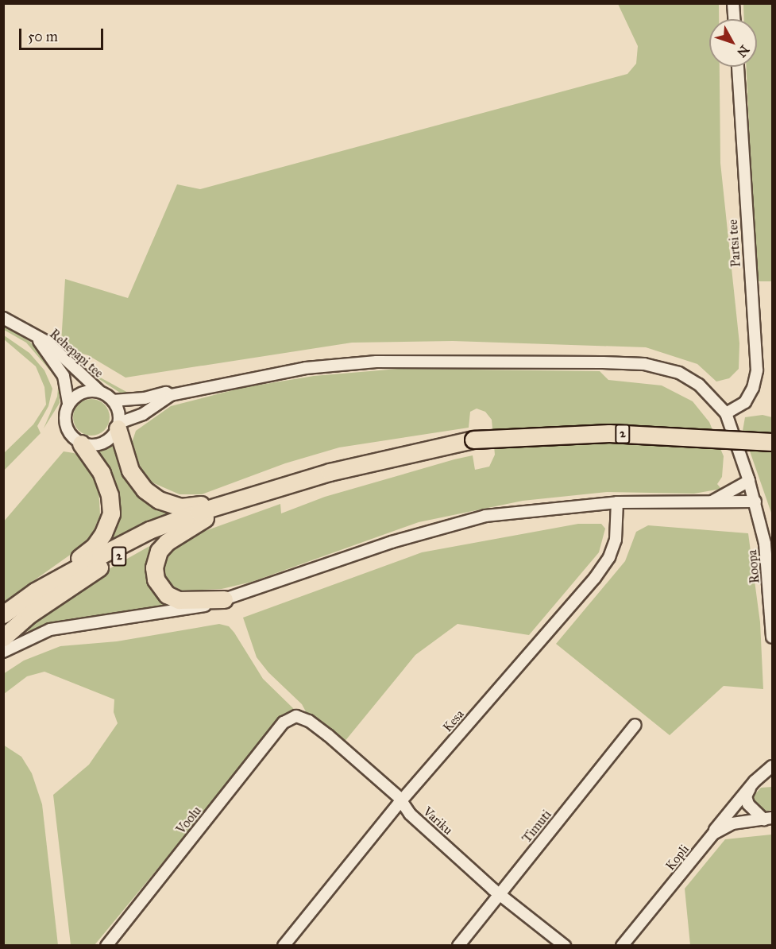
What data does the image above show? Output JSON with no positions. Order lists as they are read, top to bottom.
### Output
{
  "streets": {
    "highway": ["2"],
    "street": [
      "Partsi tee",
      "Rehepapi tee",
      "Roopa",
      "Kesa",
      "Voolu",
      "Variku",
      "Timuti",
      "Kopli"
    ]
  },
  "crossings": [
    ["Partsi tee", "Roopa"],
    ["Kesa", "Variku"],
    ["Voolu", "Variku"],
    ["Variku", "Timuti"]
  ],
  "scale_bar": "50 m",
  "north": "bottom right"
}
